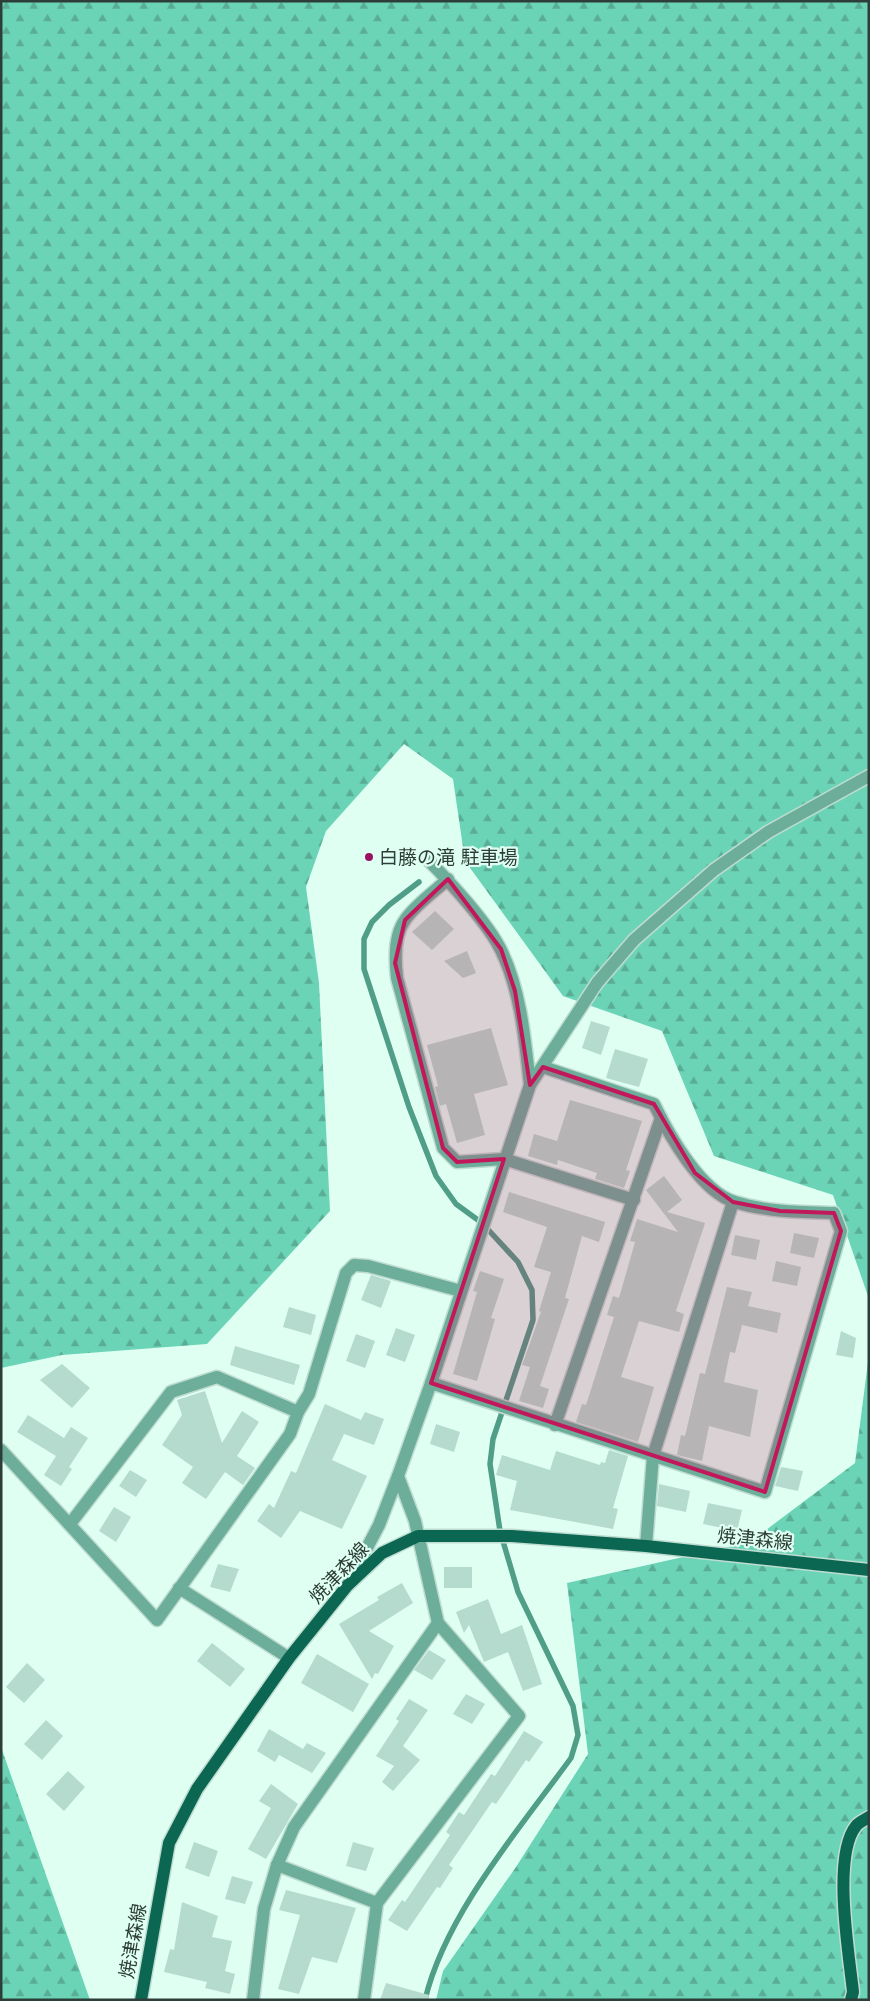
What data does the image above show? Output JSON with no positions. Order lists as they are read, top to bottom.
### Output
{
  "streets": {
    "main road": ["焼津森線"]
  },
  "places": ["白藤の滝 駐車場"]
}
